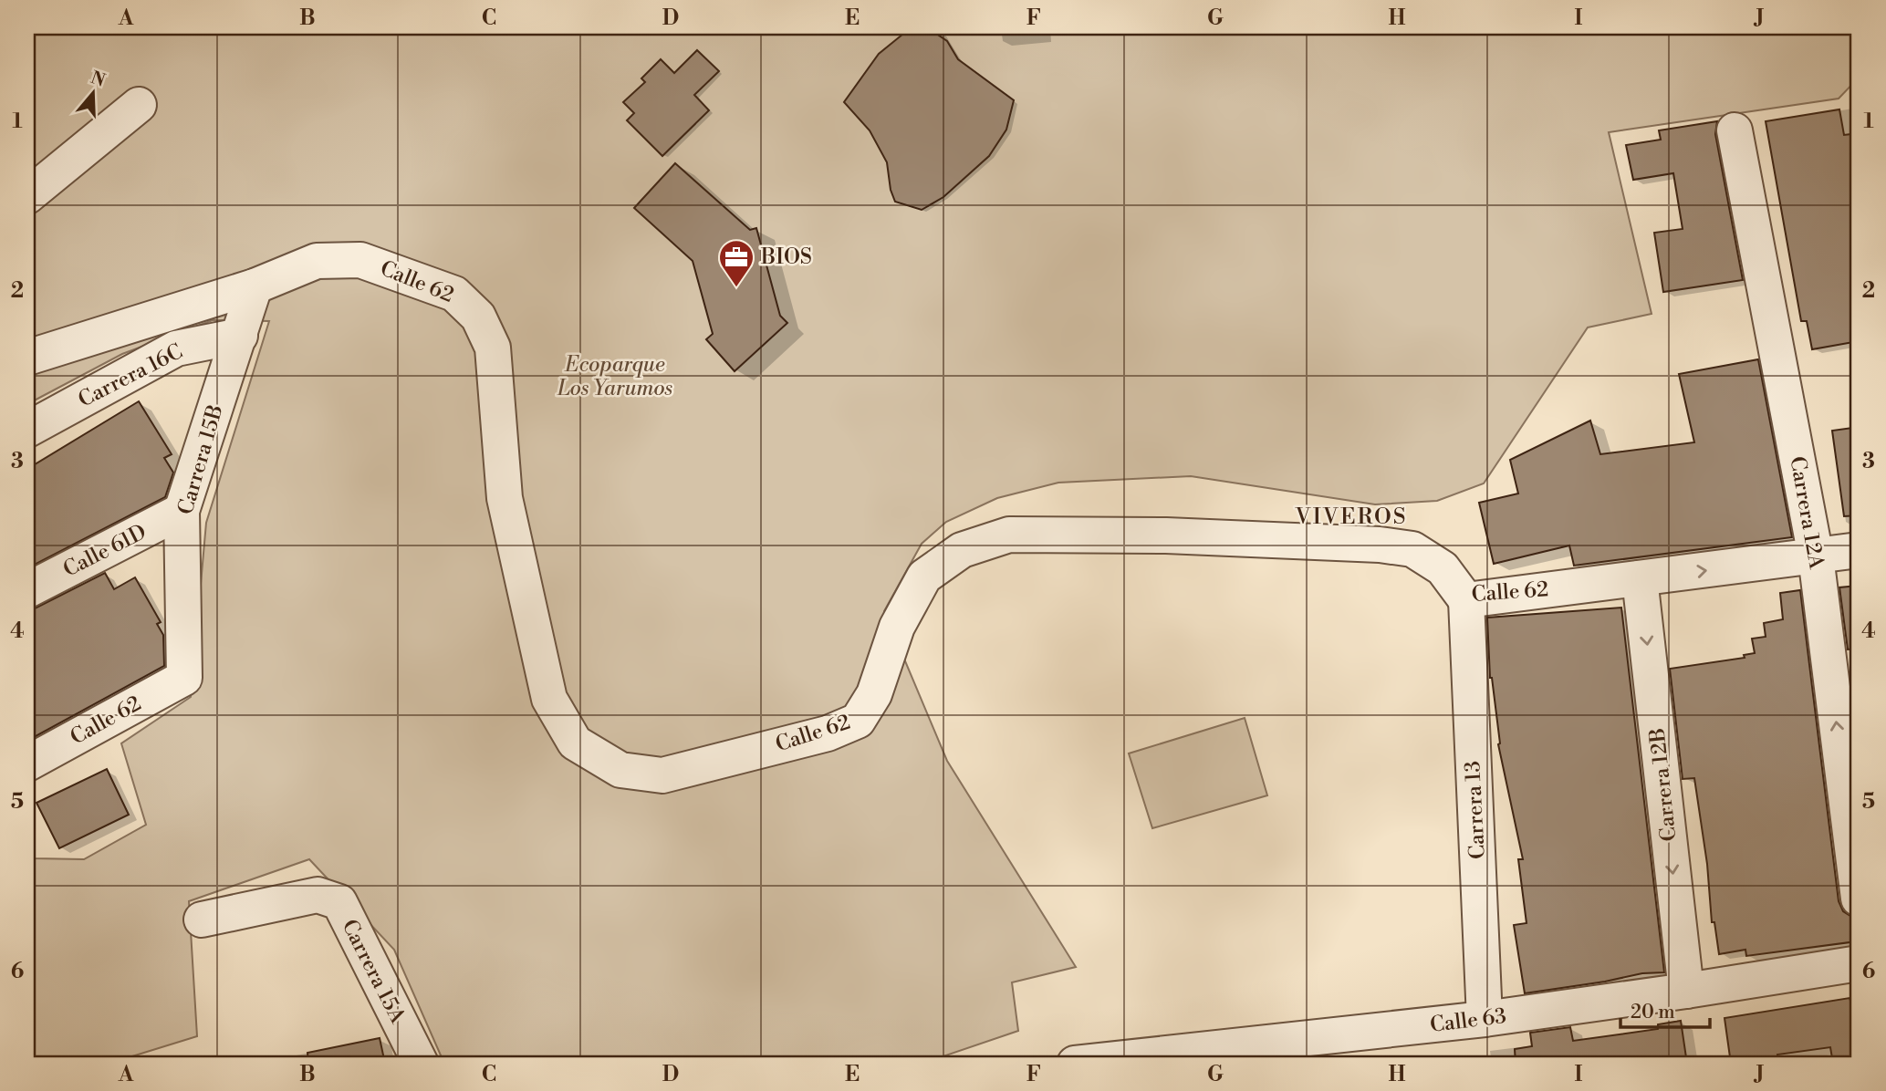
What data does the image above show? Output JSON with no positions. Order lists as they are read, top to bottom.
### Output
{
  "streets": {
    "street": [
      "Calle 62",
      "Carrera 16C",
      "Carrera 15B",
      "Carrera 12A",
      "Calle 61D",
      "Carrera 12B",
      "Carrera 13",
      "Carrera 15A",
      "Calle 63"
    ]
  },
  "crossings": [
    ["Calle 62", "Carrera 15B"],
    ["Calle 62", "Carrera 12A"],
    ["Calle 62", "Carrera 12B"],
    ["Calle 62", "Carrera 13"],
    ["Carrera 16C", "Carrera 15B"],
    ["Carrera 15B", "Calle 61D"],
    ["Carrera 12B", "Calle 63"],
    ["Carrera 13", "Calle 63"]
  ],
  "one_way": ["Carrera 12A", "Carrera 12B"],
  "districts": ["VIVEROS"],
  "parks": ["Ecoparque Los Yarumos"],
  "places": {
    "office": ["BIOS"]
  },
  "scale_bar": "20 m",
  "north": "top",
  "grid": {
    "columns": [
      "A",
      "B",
      "C",
      "D",
      "E",
      "F",
      "G",
      "H",
      "I",
      "J"
    ],
    "rows": [
      "1",
      "2",
      "3",
      "4",
      "5",
      "6"
    ]
  }
}
